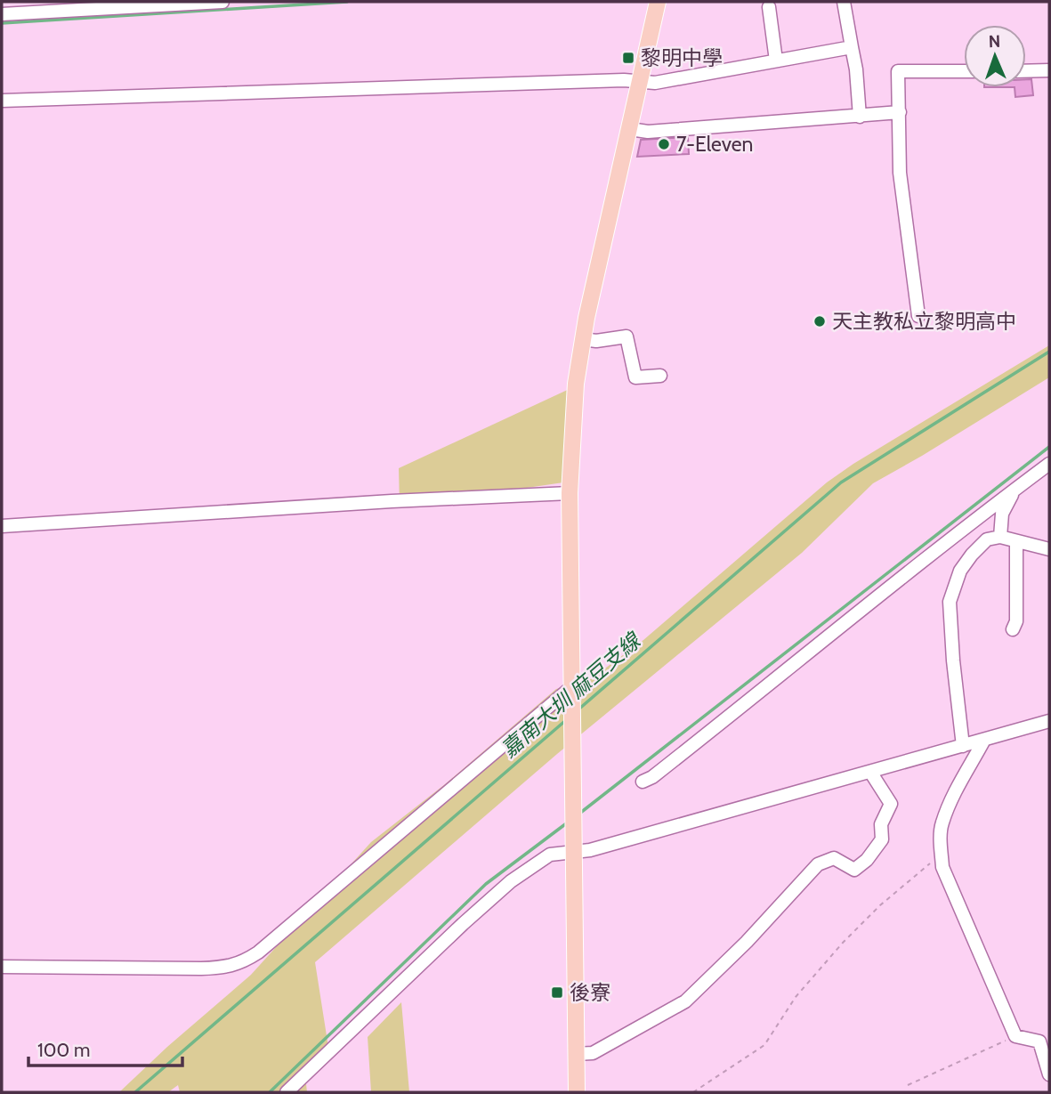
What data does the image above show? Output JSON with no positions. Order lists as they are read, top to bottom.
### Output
{
  "water": ["嘉南大圳 麻豆支線"],
  "places": {
    "transit": ["黎明中學", "後寮"],
    "other": ["7-Eleven", "天主教私立黎明高中"]
  },
  "scale_bar": "100 m",
  "north": "top"
}
